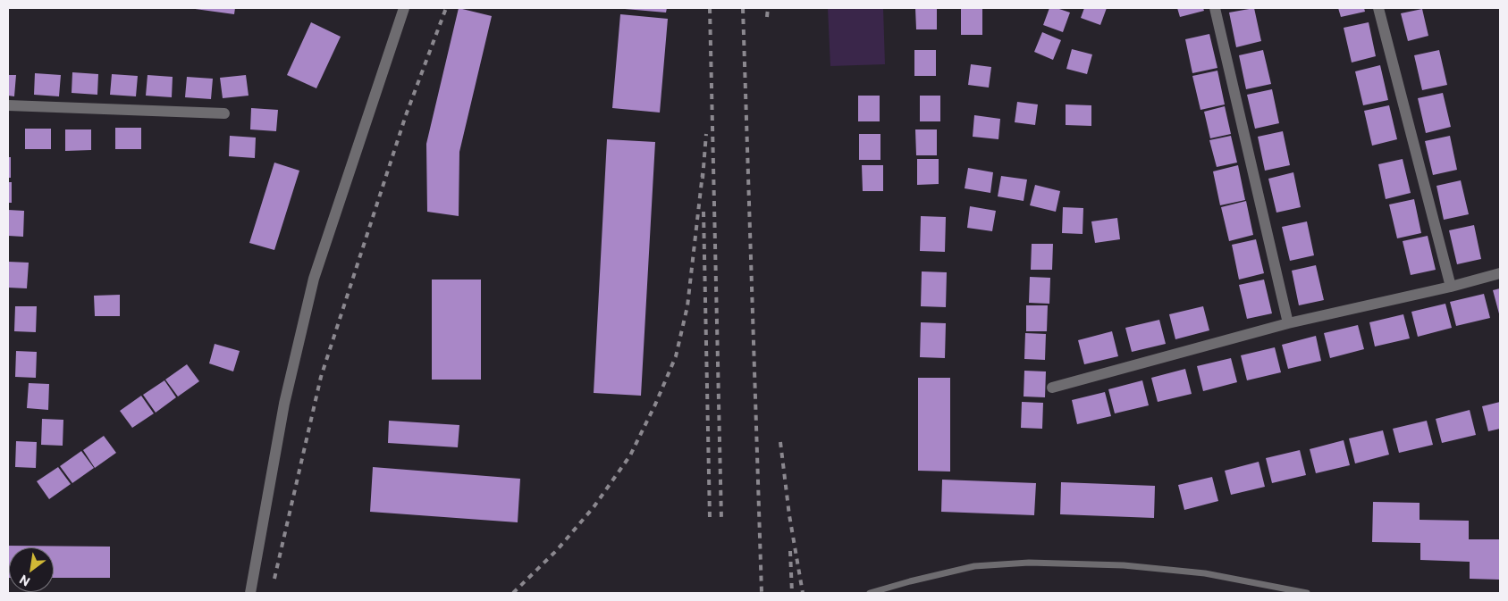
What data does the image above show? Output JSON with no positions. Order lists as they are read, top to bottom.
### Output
{
  "north": "bottom left"
}
